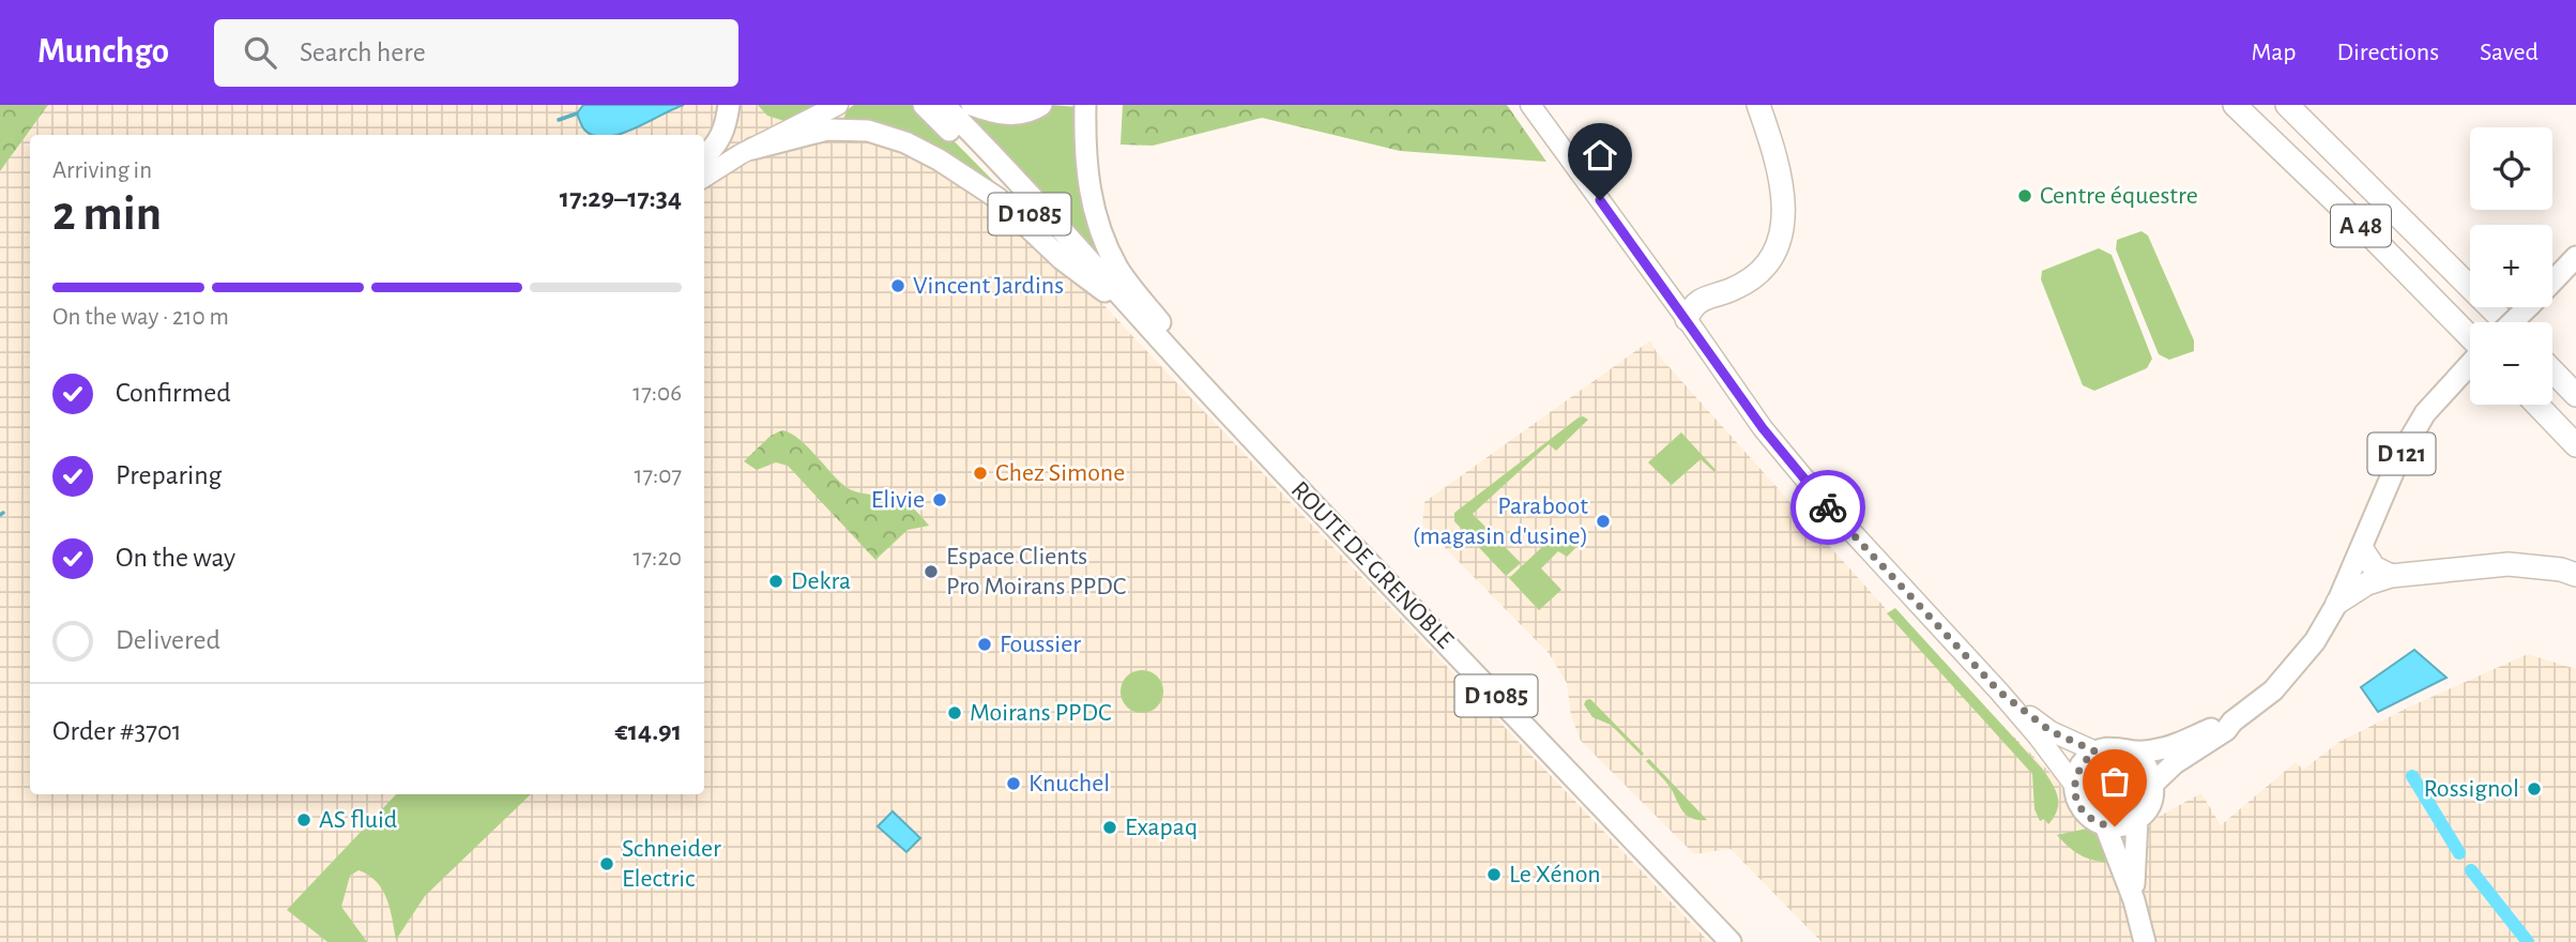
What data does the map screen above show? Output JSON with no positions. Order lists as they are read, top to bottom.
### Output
{
  "streets": {
    "highway": ["A 48"],
    "main road": ["D 1085", "D 121", "ROUTE DE GRENOBLE"]
  },
  "places": [
    "Centre équestre",
    "Vincent Jardins",
    "Chez Simone",
    "Elivie",
    "Paraboot (magasin d'usine)",
    "Espace Clients Pro Moirans PPDC",
    "Dekra",
    "Foussier",
    "Moirans PPDC",
    "Knuchel",
    "Rossignol",
    "AS fluid",
    "Exapaq",
    "Schneider Electric",
    "Le Xénon"
  ],
  "page": {
    "header": "Munchgo",
    "search": "Search here",
    "nav": ["Map", "Directions", "Saved"],
    "map_buttons": ["+", "−"],
    "heading": ["2 min", "Arriving in", "17:29–17:34"],
    "panel": ["Order #3701", "€14.91"],
    "bar": "On the way · 210 m",
    "list": [
      ["Confirmed", "17:06"],
      ["Preparing", "17:07"],
      ["On the way", "17:20"],
      "Delivered"
    ]
  }
}
